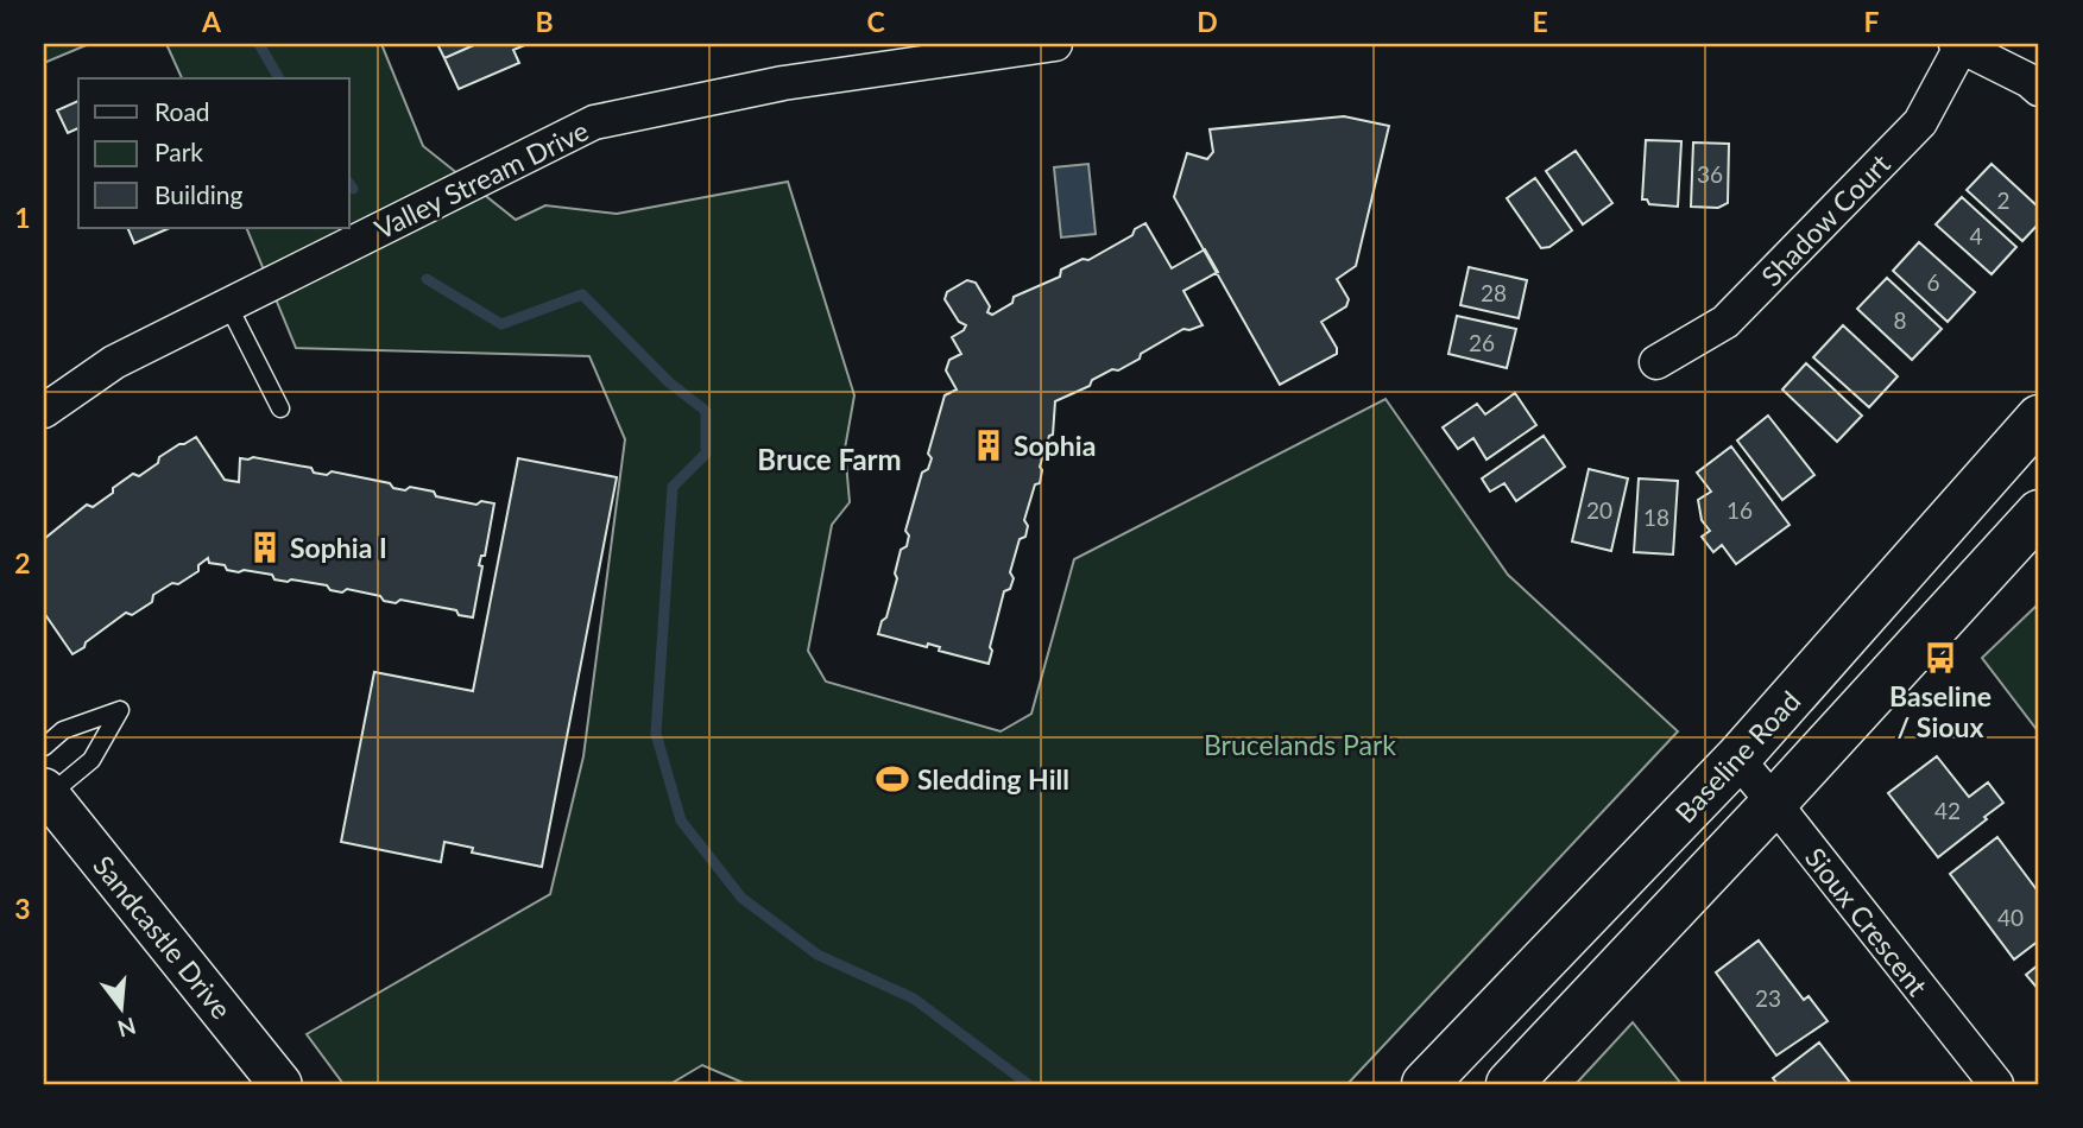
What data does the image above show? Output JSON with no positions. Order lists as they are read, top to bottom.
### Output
{
  "streets": {
    "main road": ["Baseline Road"],
    "street": [
      "Valley Stream Drive",
      "Shadow Court",
      "Sioux Crescent",
      "Sandcastle Drive"
    ]
  },
  "crossings": [
    ["Baseline Road", "Sioux Crescent"]
  ],
  "districts": ["Bruce Farm"],
  "parks": ["Brucelands Park"],
  "places": {
    "building": ["Sophia", "Sophia I"],
    "bus stop": ["Baseline / Sioux"],
    "sports": ["Sledding Hill"]
  },
  "house_numbers": [
    "36",
    "2",
    "4",
    "6",
    "28",
    "8",
    "26",
    "20",
    "16",
    "18",
    "42",
    "40",
    "23"
  ],
  "legend": ["Road", "Park", "Building"],
  "north": "bottom",
  "grid": {
    "columns": [
      "A",
      "B",
      "C",
      "D",
      "E",
      "F"
    ],
    "rows": ["1", "2", "3"]
  }
}
